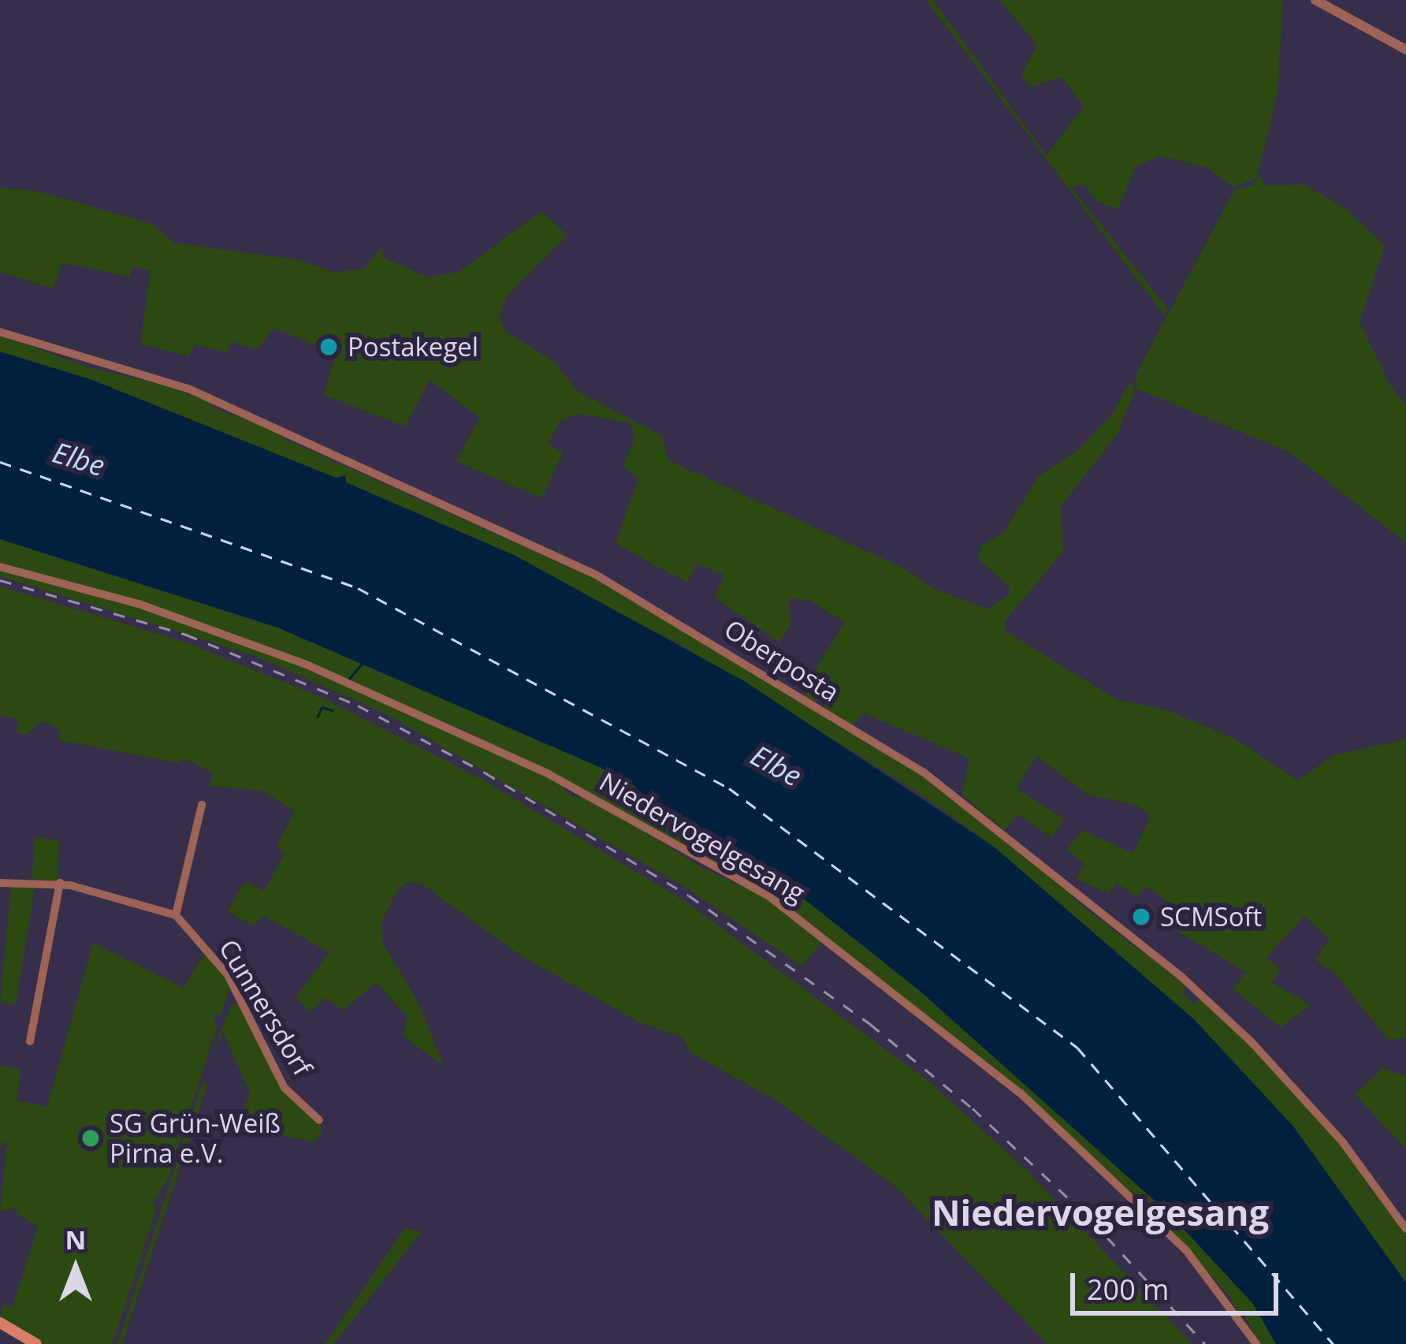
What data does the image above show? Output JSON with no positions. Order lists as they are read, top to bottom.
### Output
{
  "streets": {
    "street": ["Oberposta", "Niedervogelgesang", "Cunnersdorf"]
  },
  "districts": ["Niedervogelgesang"],
  "water": ["Elbe"],
  "places": ["Postakegel", "SCMSoft", "SG Grün-Weiß Pirna e.V."],
  "scale_bar": "200 m",
  "north": "top"
}
